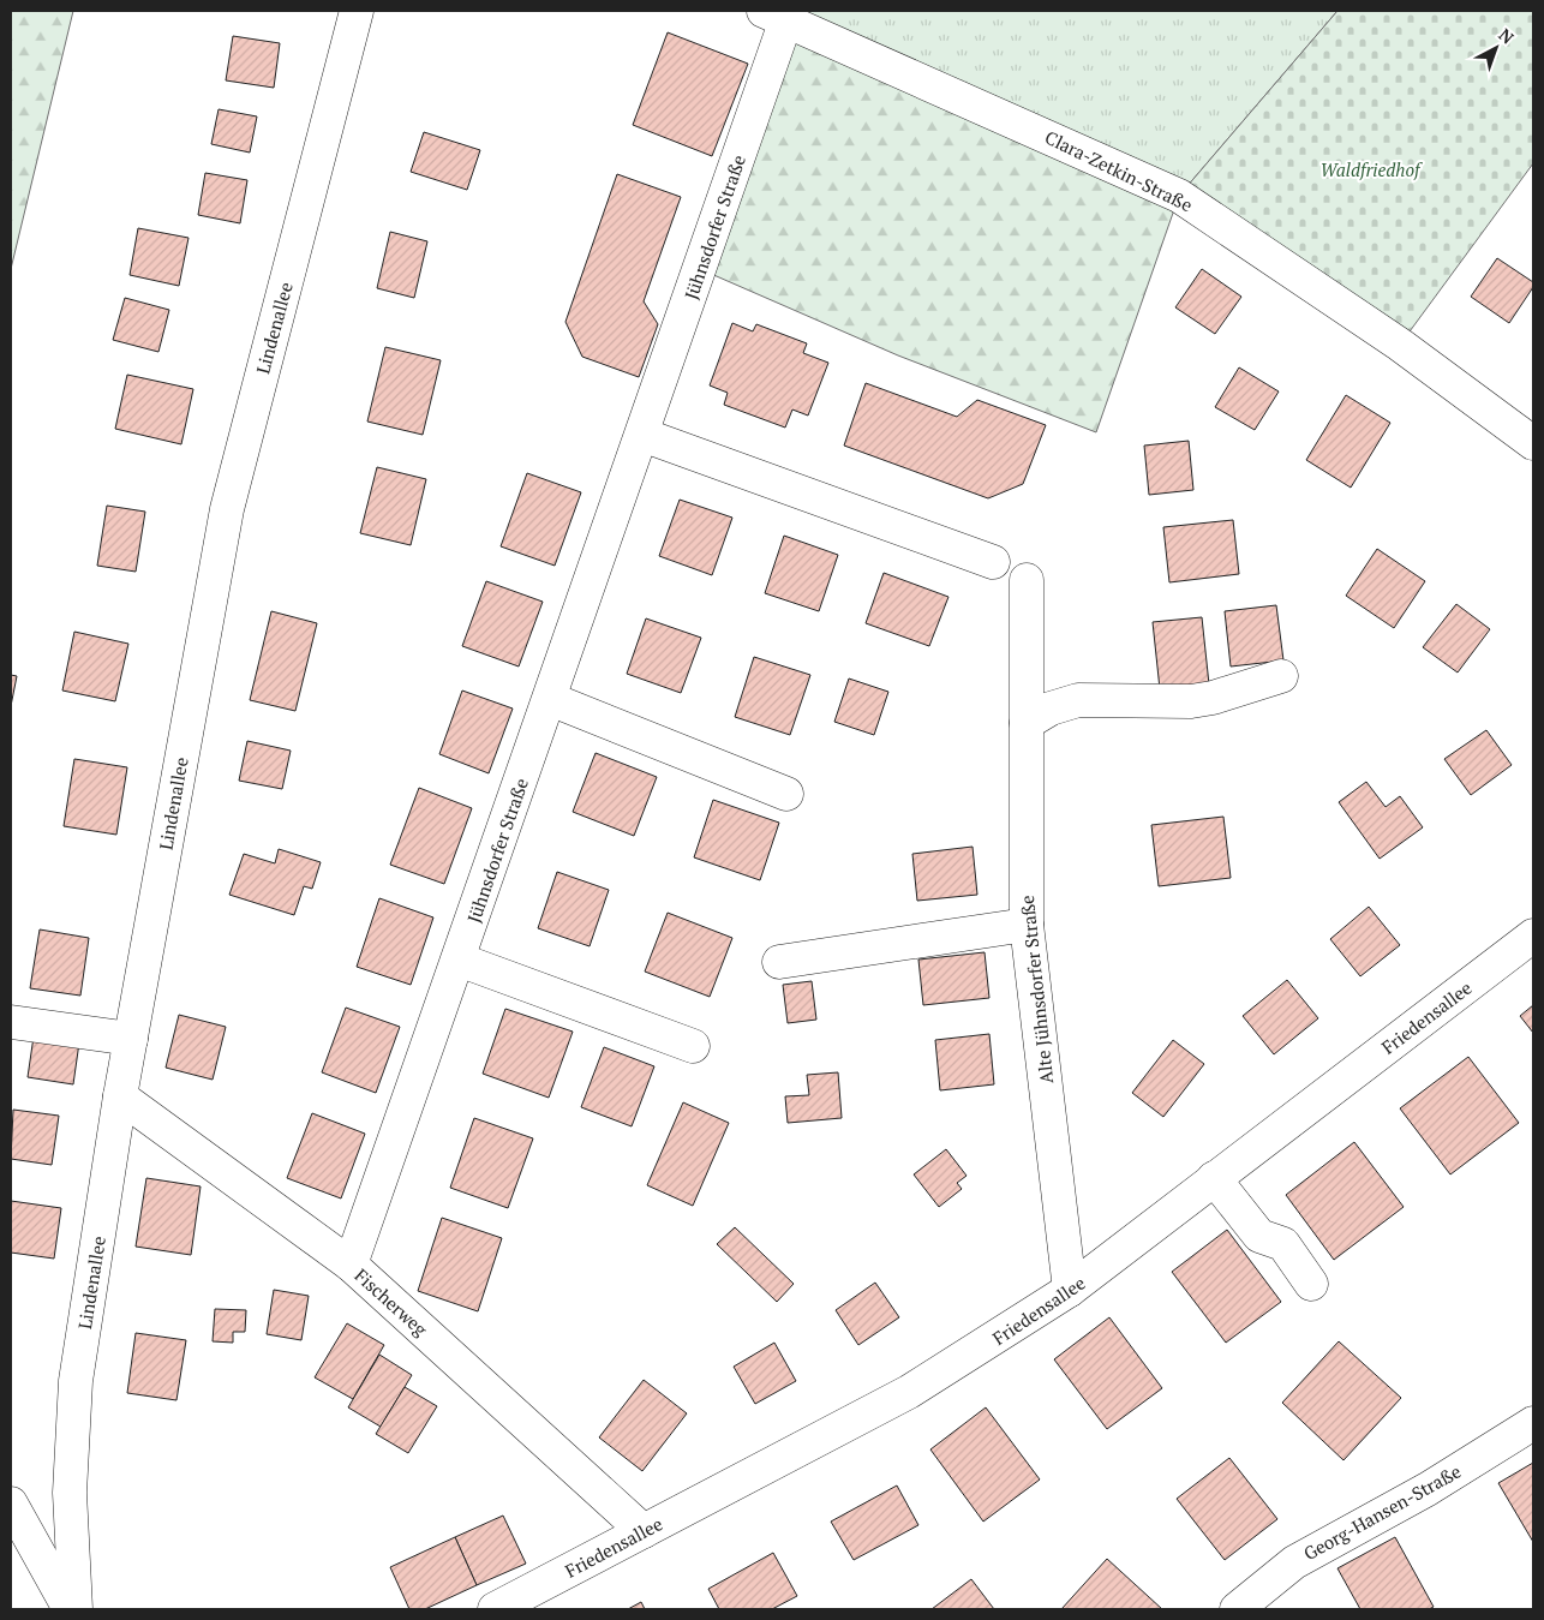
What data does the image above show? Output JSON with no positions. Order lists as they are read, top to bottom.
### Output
{
  "streets": {
    "street": [
      "Clara-Zetkin-Straße",
      "Jühnsdorfer Straße",
      "Lindenallee",
      "Alte Jühnsdorfer Straße",
      "Friedensallee",
      "Fischerweg",
      "Georg-Hansen-Straße"
    ]
  },
  "crossings": [
    ["Clara-Zetkin-Straße", "Jühnsdorfer Straße"],
    ["Jühnsdorfer Straße", "Fischerweg"],
    ["Lindenallee", "Fischerweg"],
    ["Alte Jühnsdorfer Straße", "Friedensallee"],
    ["Friedensallee", "Fischerweg"]
  ],
  "parks": ["Waldfriedhof"],
  "north": "top right"
}
